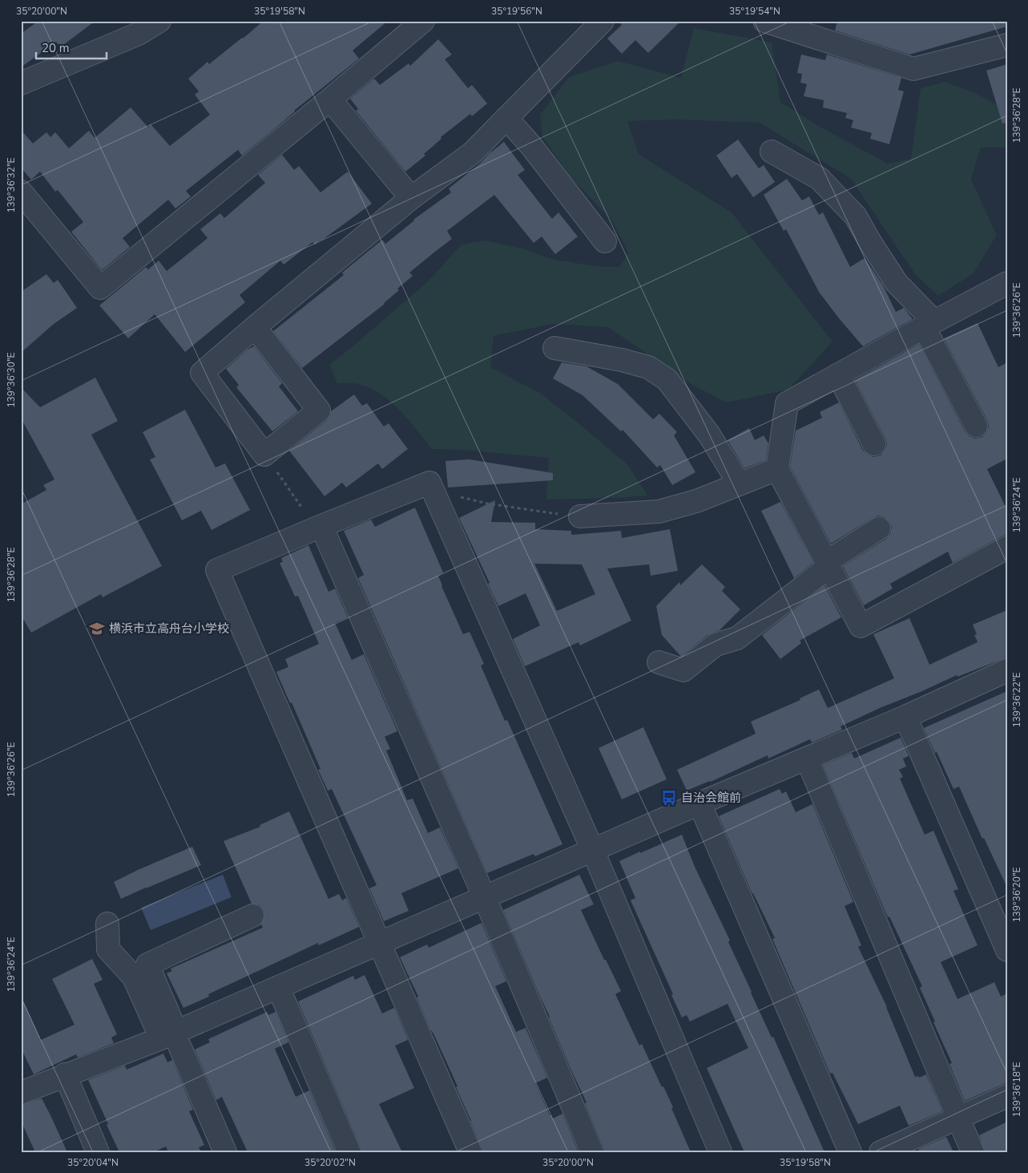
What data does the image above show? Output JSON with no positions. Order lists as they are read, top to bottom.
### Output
{
  "places": {
    "school or university": ["横浜市立高舟台小学校"],
    "bus stop": ["自治会館前"]
  },
  "scale_bar": "20 m",
  "coordinates": [
    "35°20'00\"N",
    "35°19'58\"N",
    "35°19'56\"N",
    "35°19'54\"N",
    "139°36'28\"E",
    "139°36'32\"E",
    "139°36'26\"E",
    "139°36'30\"E",
    "139°36'24\"E",
    "139°36'22\"E",
    "139°36'20\"E",
    "139°36'18\"E",
    "35°20'04\"N",
    "35°20'02\"N"
  ]
}
